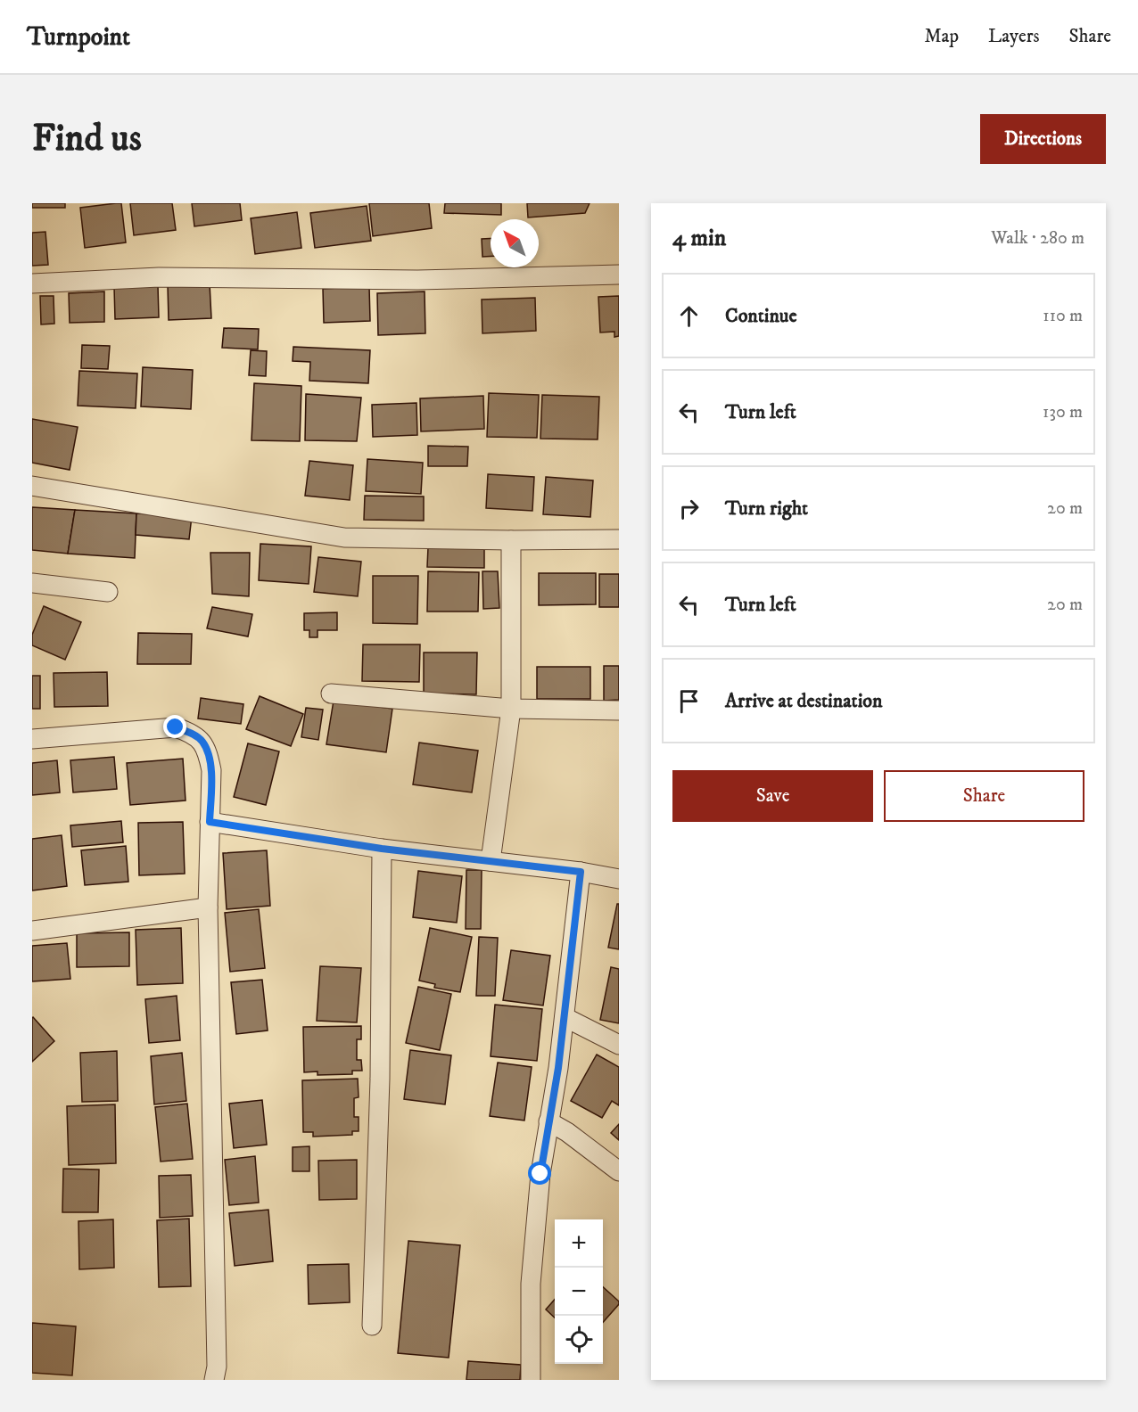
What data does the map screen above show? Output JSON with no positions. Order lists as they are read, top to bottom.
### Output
{
  "north": "top left",
  "page": {
    "header": "Turnpoint",
    "nav": ["Map", "Layers", "Share"],
    "buttons": [
      "Directions",
      ["Save", "Share"]
    ],
    "title": "Find us",
    "heading": ["4 min", "Walk · 280 m"],
    "list": [
      ["Continue", "110 m"],
      ["Turn left", "130 m"],
      ["Turn right", "20 m"],
      ["Turn left", "20 m"],
      "Arrive at destination"
    ],
    "map_buttons": ["+", "−"]
  }
}
